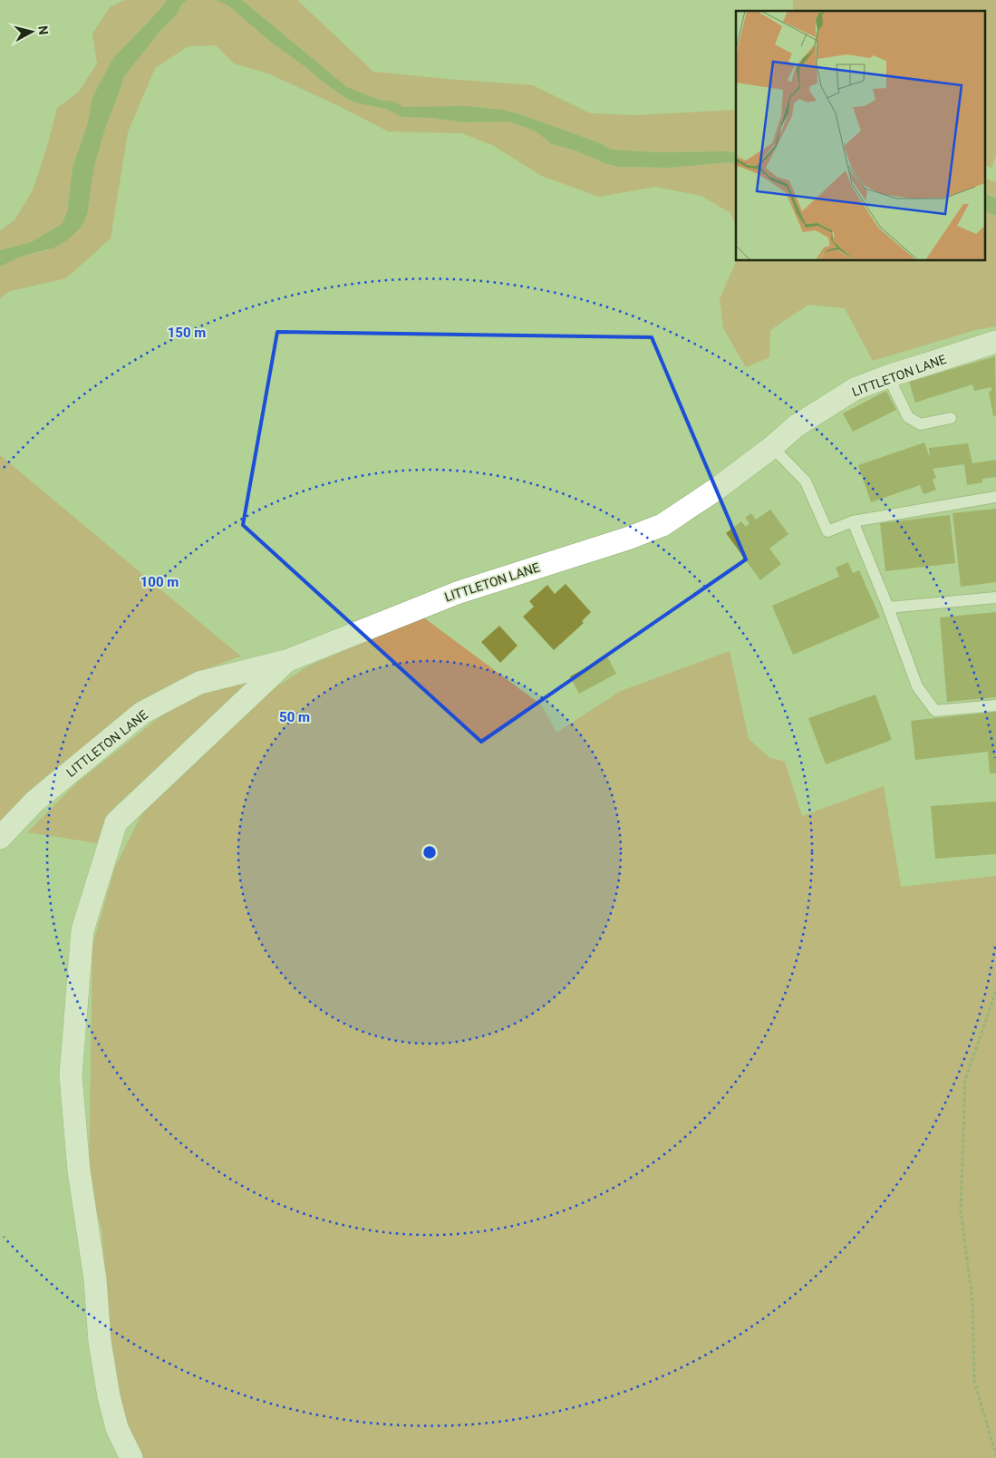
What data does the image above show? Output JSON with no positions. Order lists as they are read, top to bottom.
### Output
{
  "streets": {
    "street": ["LITTLETON LANE"]
  },
  "north": "right",
  "rings": ["150 m", "100 m", "50 m"]
}
